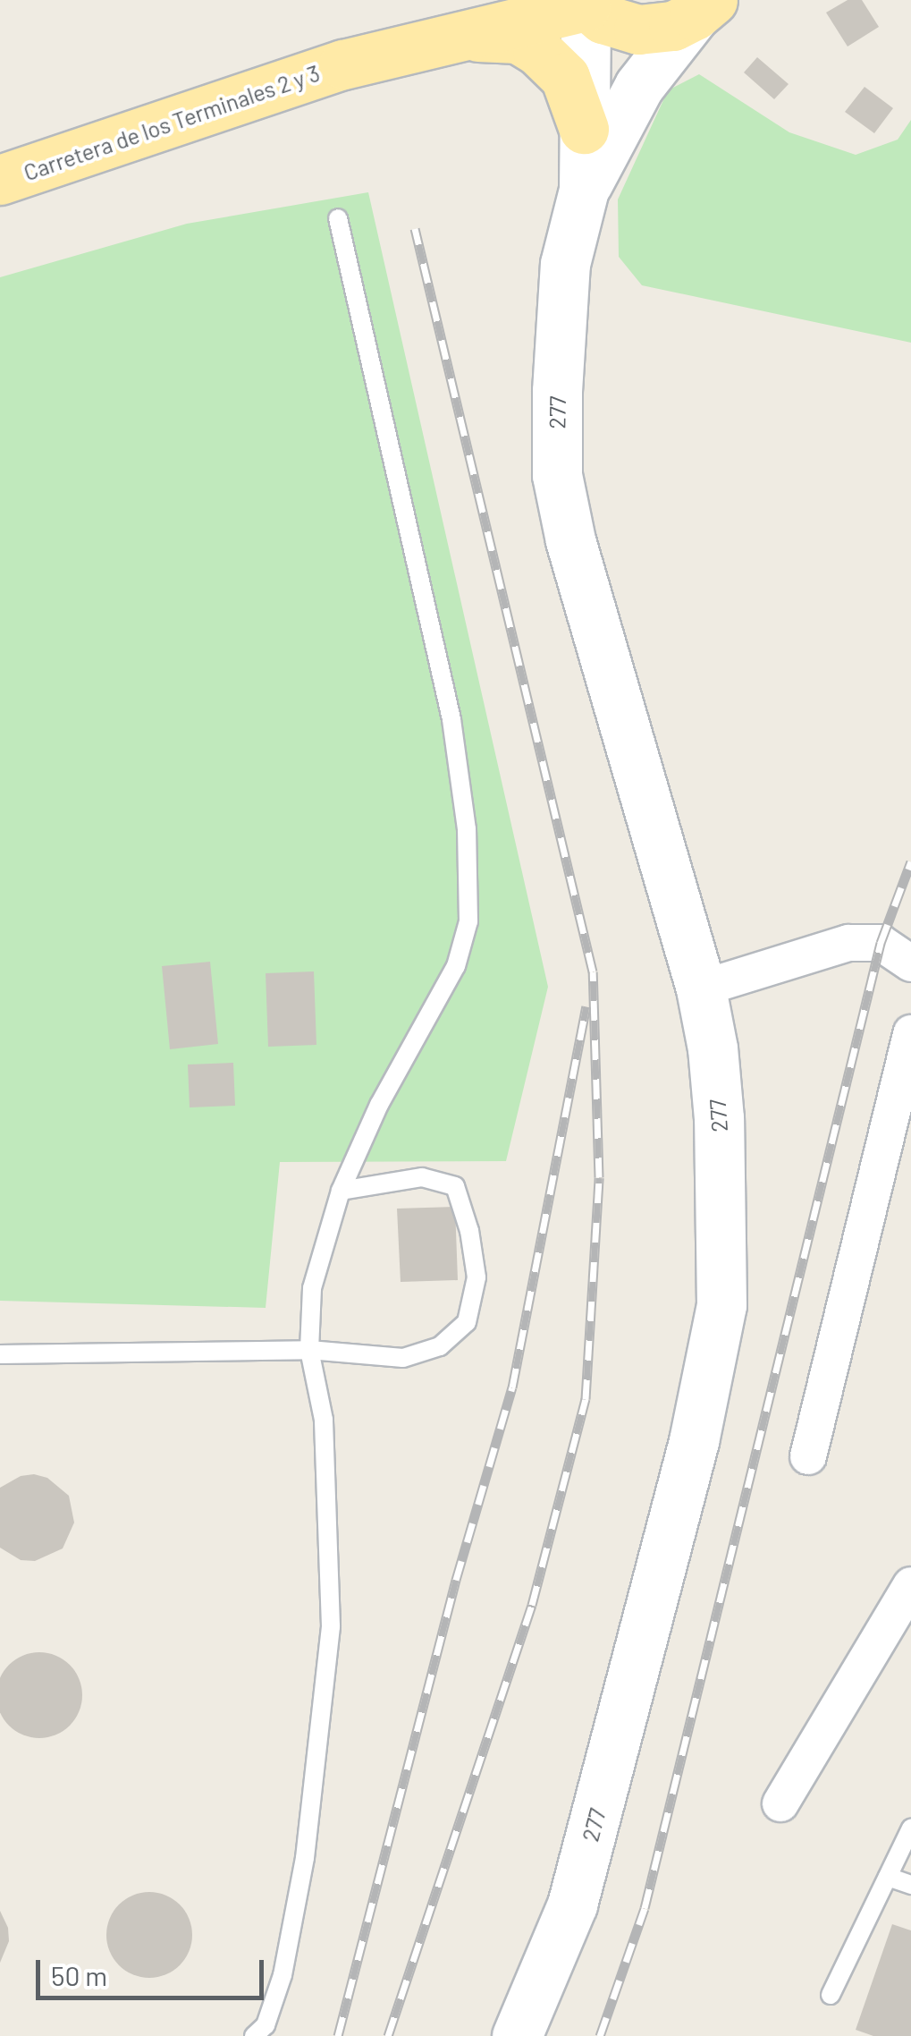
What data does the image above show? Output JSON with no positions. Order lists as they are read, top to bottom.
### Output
{
  "streets": {
    "main road": ["Carretera de los Terminales 2 y 3"],
    "street": ["277"]
  },
  "crossings": [
    ["Carretera de los Terminales 2 y 3", "277"]
  ],
  "scale_bar": "50 m"
}
